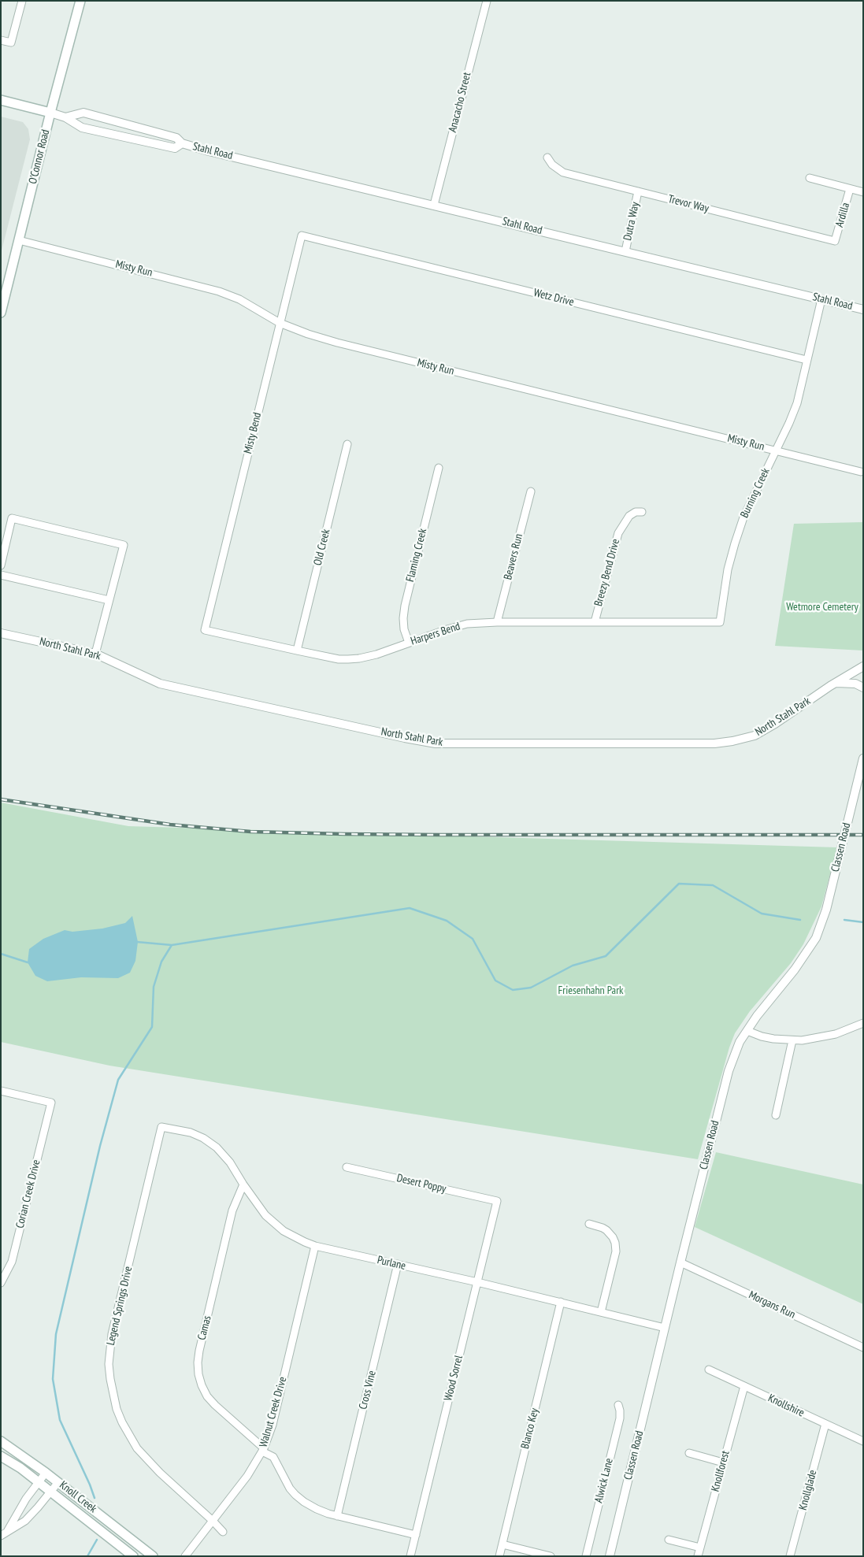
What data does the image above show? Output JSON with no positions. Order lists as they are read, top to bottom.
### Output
{
  "streets": {
    "main road": ["Stahl Road", "O'Connor Road", "Knoll Creek"],
    "street": [
      "Anacacho Street",
      "Trevor Way",
      "Ardilla",
      "Dutra Way",
      "Misty Run",
      "Wetz Drive",
      "Misty Bend",
      "Burning Creek",
      "Old Creek",
      "Flaming Creek",
      "Beavers Run",
      "Breezy Bend Drive",
      "Harpers Bend",
      "North Stahl Park",
      "Classen Road",
      "Desert Poppy",
      "Corian Creek Drive",
      "Purlane",
      "Morgans Run",
      "Legend Springs Drive",
      "Camas",
      "Wood Sorrel",
      "Cross Vine",
      "Knollshire",
      "Walnut Creek Drive",
      "Blanco Key",
      "Knollforest",
      "Alwick Lane",
      "Knollglade"
    ]
  },
  "crossings": [
    ["Anacacho Street", "Stahl Road"],
    ["Stahl Road", "O'Connor Road"],
    ["Stahl Road", "Dutra Way"],
    ["Stahl Road", "Burning Creek"],
    ["O'Connor Road", "Misty Run"],
    ["Trevor Way", "Ardilla"],
    ["Trevor Way", "Dutra Way"],
    ["Misty Run", "Misty Bend"],
    ["Misty Run", "Burning Creek"],
    ["Wetz Drive", "Misty Bend"],
    ["Wetz Drive", "Burning Creek"],
    ["Misty Bend", "Harpers Bend"],
    ["Burning Creek", "Harpers Bend"],
    ["Old Creek", "Harpers Bend"],
    ["Flaming Creek", "Harpers Bend"],
    ["Beavers Run", "Harpers Bend"],
    ["Breezy Bend Drive", "Harpers Bend"],
    ["Classen Road", "Purlane"],
    ["Classen Road", "Morgans Run"],
    ["Desert Poppy", "Wood Sorrel"],
    ["Purlane", "Legend Springs Drive"],
    ["Purlane", "Camas"],
    ["Purlane", "Wood Sorrel"],
    ["Purlane", "Cross Vine"],
    ["Purlane", "Walnut Creek Drive"],
    ["Purlane", "Blanco Key"],
    ["Legend Springs Drive", "Walnut Creek Drive"],
    ["Camas", "Wood Sorrel"],
    ["Camas", "Cross Vine"],
    ["Camas", "Walnut Creek Drive"],
    ["Knollshire", "Knollforest"],
    ["Knollshire", "Knollglade"]
  ],
  "parks": ["Wetmore Cemetery", "Friesenhahn Park"]
}
